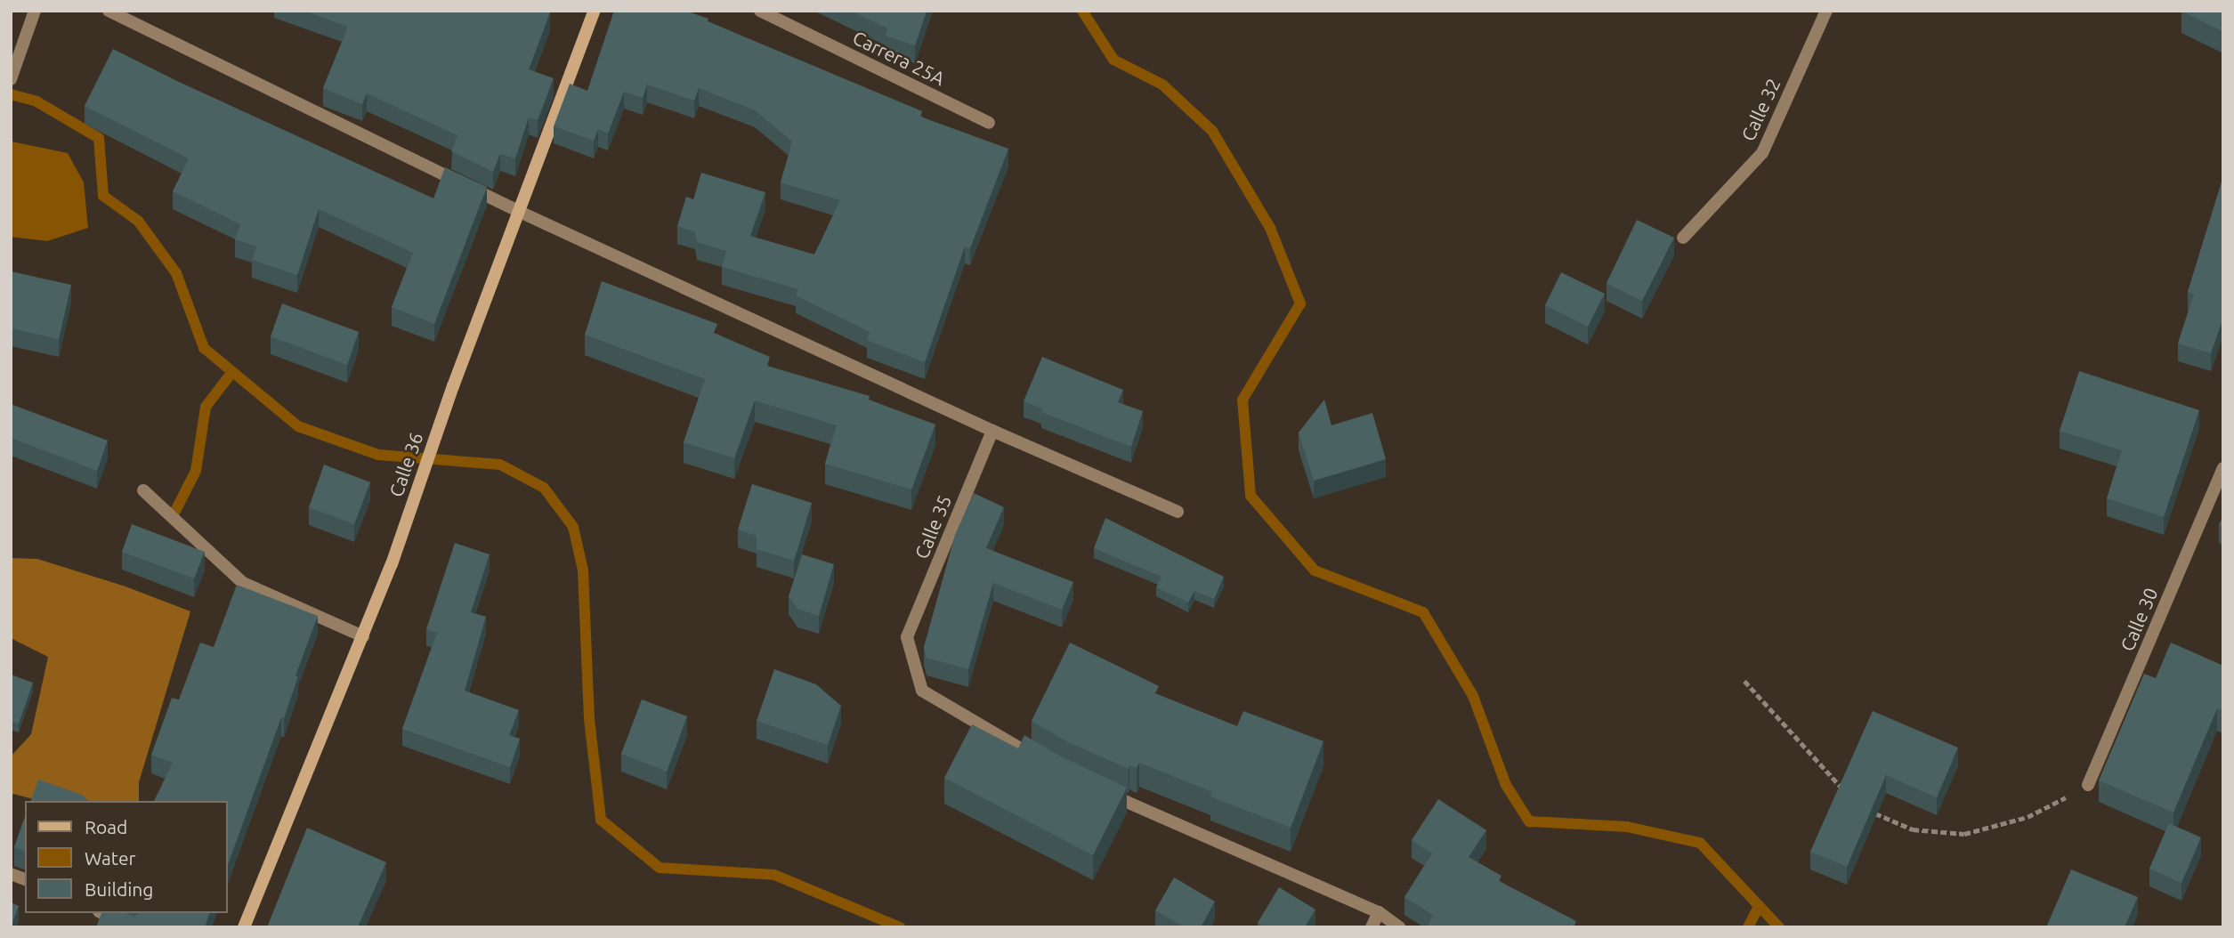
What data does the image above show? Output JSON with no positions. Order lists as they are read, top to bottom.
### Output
{
  "streets": {
    "street": [
      "Carrera 25A",
      "Calle 32",
      "Calle 36",
      "Calle 35",
      "Calle 30"
    ]
  },
  "legend": ["Road", "Water", "Building"]
}
